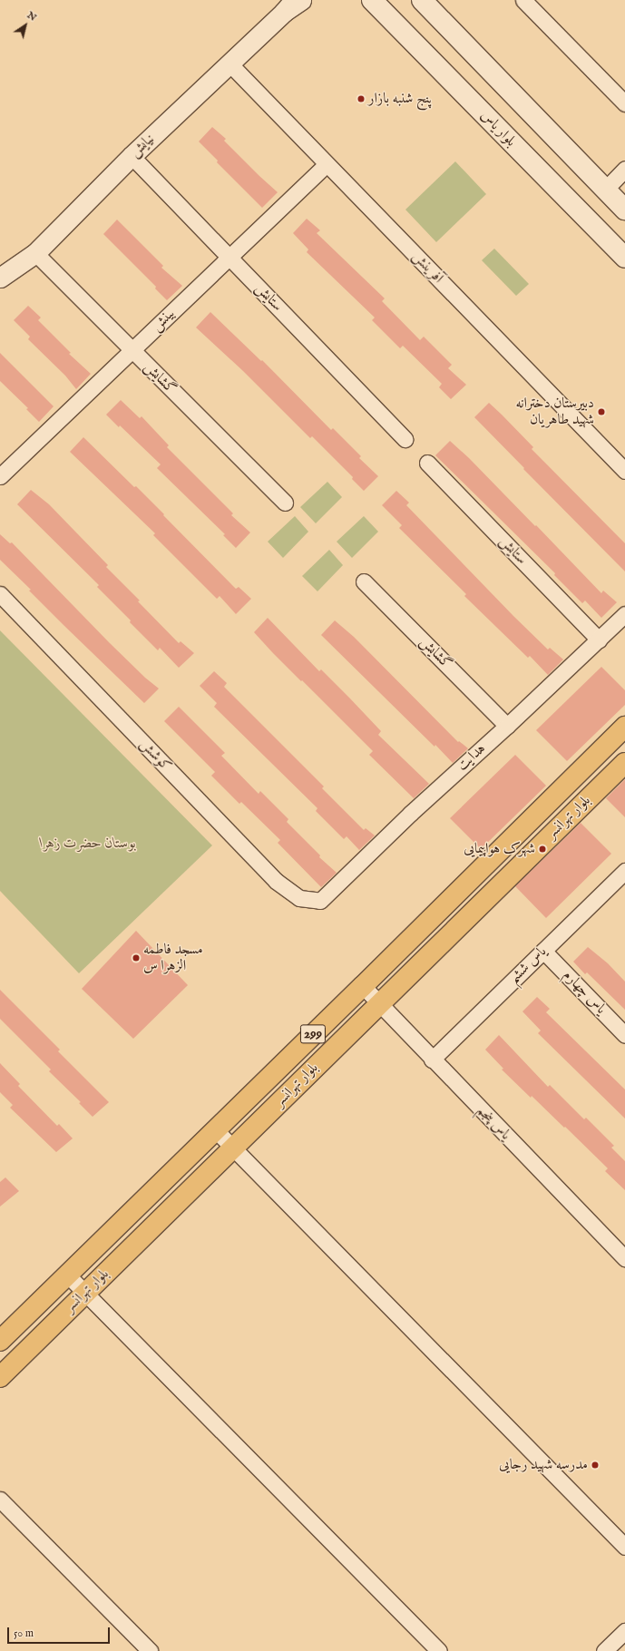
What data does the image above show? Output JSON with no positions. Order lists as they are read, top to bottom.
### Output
{
  "streets": {
    "main road": ["بلوار یاس", "بلوار تهرانسر", "299"],
    "street": [
      "نیایش",
      "آفرینش",
      "ستایش",
      "بینش",
      "گشایش",
      "کوشش",
      "هدایت",
      "یاس ششم",
      "یاس چهارم",
      "یاس پنجم"
    ]
  },
  "crossings": [
    ["نیایش", "آفرینش"],
    ["نیایش", "ستایش"],
    ["نیایش", "گشایش"],
    ["آفرینش", "بینش"],
    ["ستایش", "بینش"],
    ["ستایش", "هدایت"],
    ["بینش", "گشایش"],
    ["گشایش", "هدایت"],
    ["کوشش", "هدایت"],
    ["بلوار تهرانسر", "یاس پنجم"],
    ["یاس ششم", "یاس چهارم"],
    ["یاس ششم", "یاس پنجم"]
  ],
  "parks": ["بوستان حضرت زهرا"],
  "places": [
    "پنج شنبه بازار",
    "دبیرستان دخترانه شهید طاهریان",
    "شهرک هواپیمایی",
    "مسجد فاطمه الزهرا س",
    "مدرسه شهید رجایی"
  ],
  "scale_bar": "50 m",
  "north": "top right"
}
